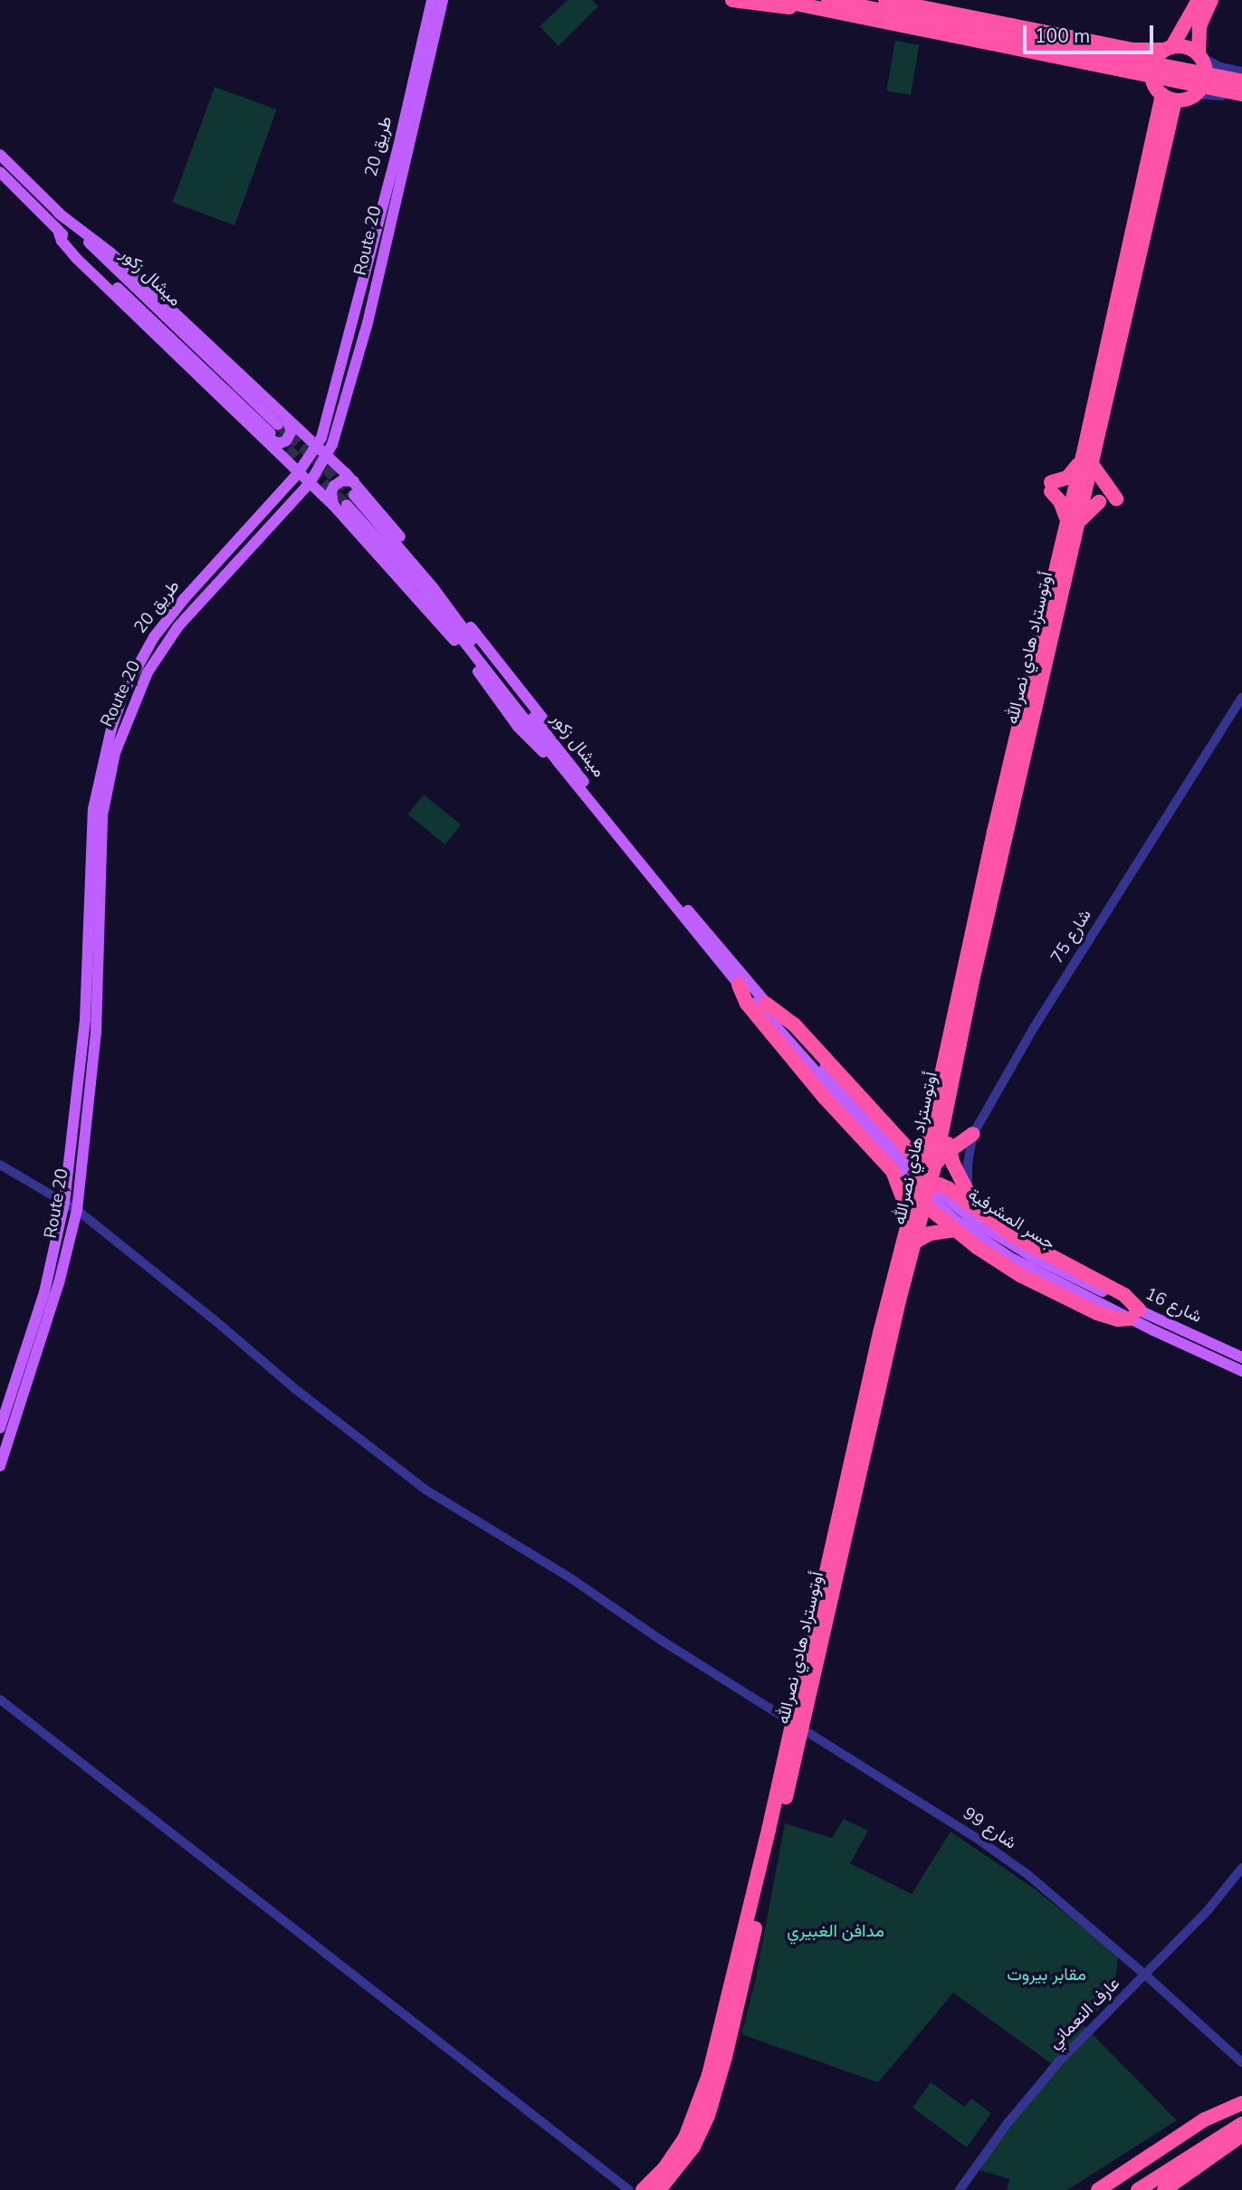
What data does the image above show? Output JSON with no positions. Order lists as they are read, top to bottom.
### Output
{
  "streets": {
    "highway": ["أوتوستراد هادي نصرالله"],
    "main road": [
      "طريق 20",
      "Route 20",
      "ميشال زكور",
      "جسر المشرفية",
      "شارع 16"
    ],
    "street": ["شارع 75", "شارع 99", "عارف النعماني"]
  },
  "crossings": [
    ["طريق 20", "شارع 99"],
    ["Route 20", "شارع 99"],
    ["أوتوستراد هادي نصرالله", "شارع 99"],
    ["جسر المشرفية", "شارع 16"],
    ["شارع 99", "عارف النعماني"]
  ],
  "parks": ["مدافن الغبيري", "مقابر بيروت"],
  "scale_bar": "100 m"
}
